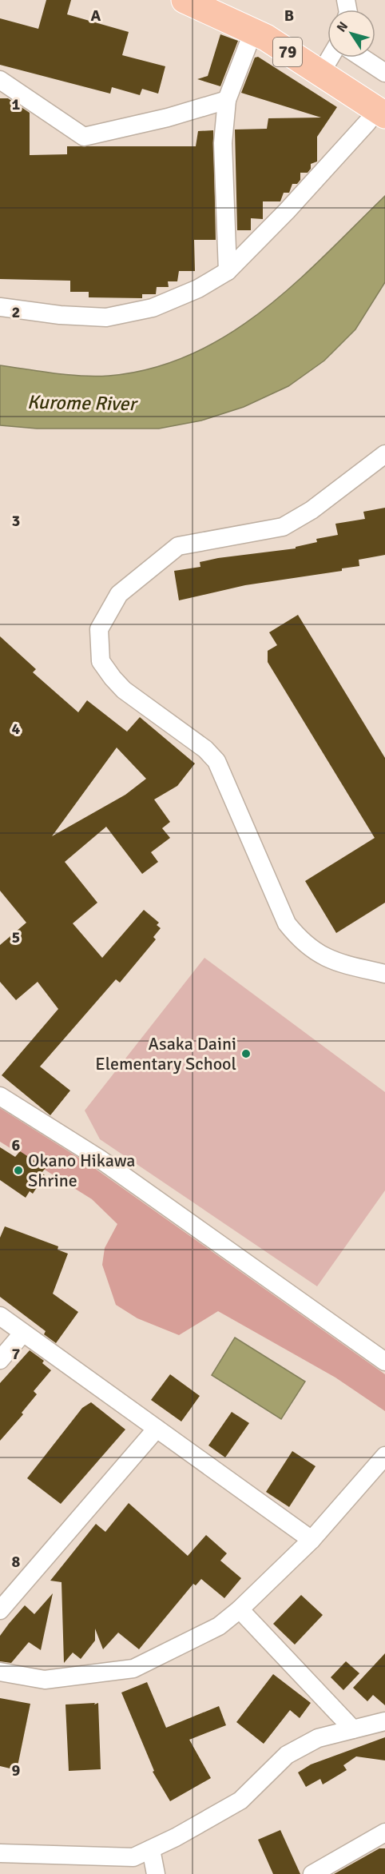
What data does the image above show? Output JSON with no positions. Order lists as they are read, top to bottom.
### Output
{
  "streets": {
    "main road": ["79"]
  },
  "water": ["Kurome River"],
  "places": ["Asaka Daini Elementary School", "Okano Hikawa Shrine"],
  "north": "top left",
  "grid": {
    "columns": ["A", "B"],
    "rows": [
      "1",
      "2",
      "3",
      "4",
      "5",
      "6",
      "7",
      "8",
      "9"
    ]
  }
}
